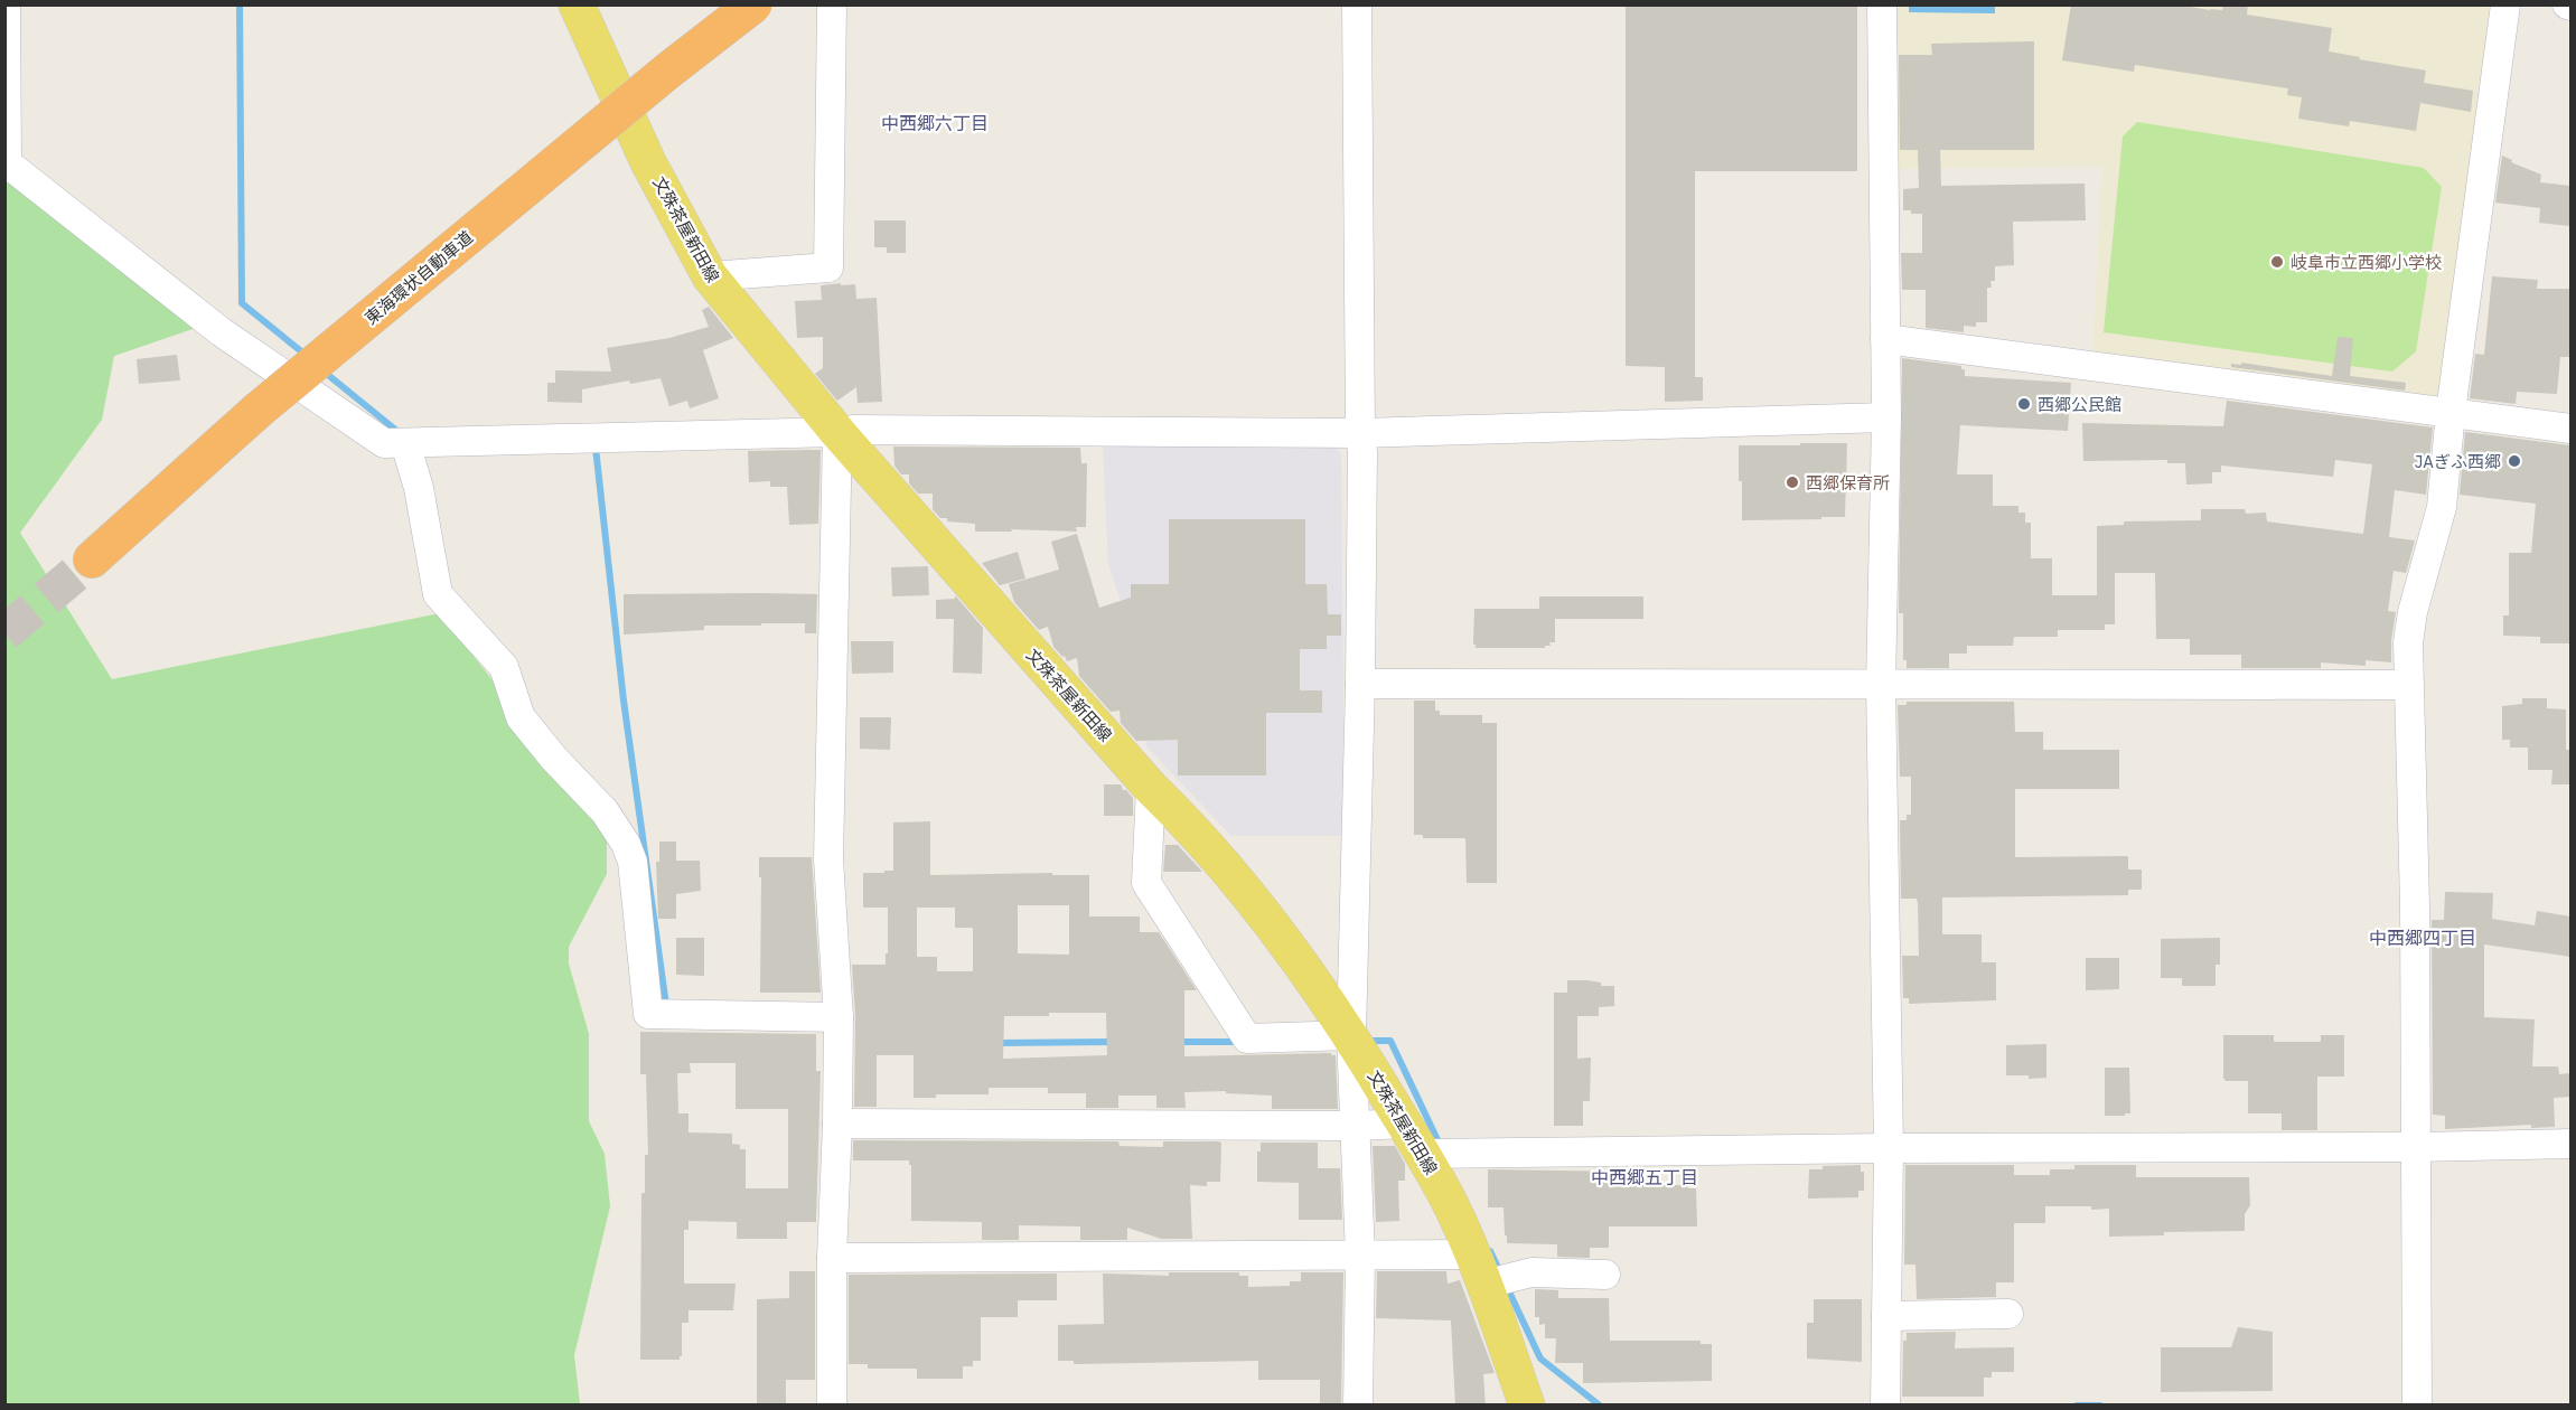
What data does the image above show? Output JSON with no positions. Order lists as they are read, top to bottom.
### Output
{
  "streets": {
    "highway": ["東海環状自動車道"],
    "main road": ["文殊茶屋新田線"]
  },
  "districts": ["中西郷六丁目", "中西郷四丁目", "中西郷五丁目"],
  "places": [
    "岐阜市立西郷小学校",
    "西郷公民館",
    "JAぎふ西郷",
    "西郷保育所"
  ]
}
